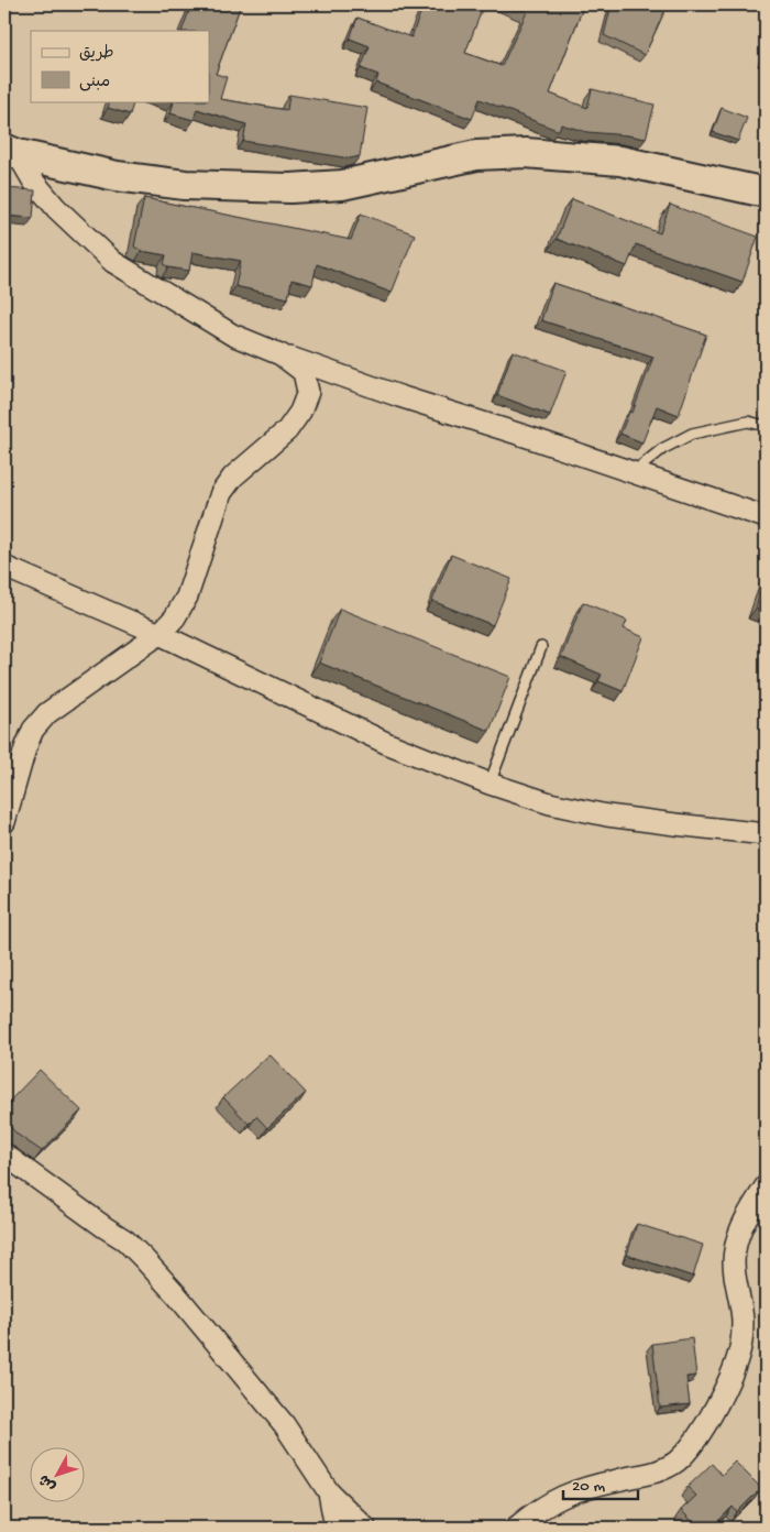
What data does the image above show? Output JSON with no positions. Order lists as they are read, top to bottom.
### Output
{
  "legend": ["طريق", "مبنى"],
  "scale_bar": "20 m",
  "north": "bottom left"
}
